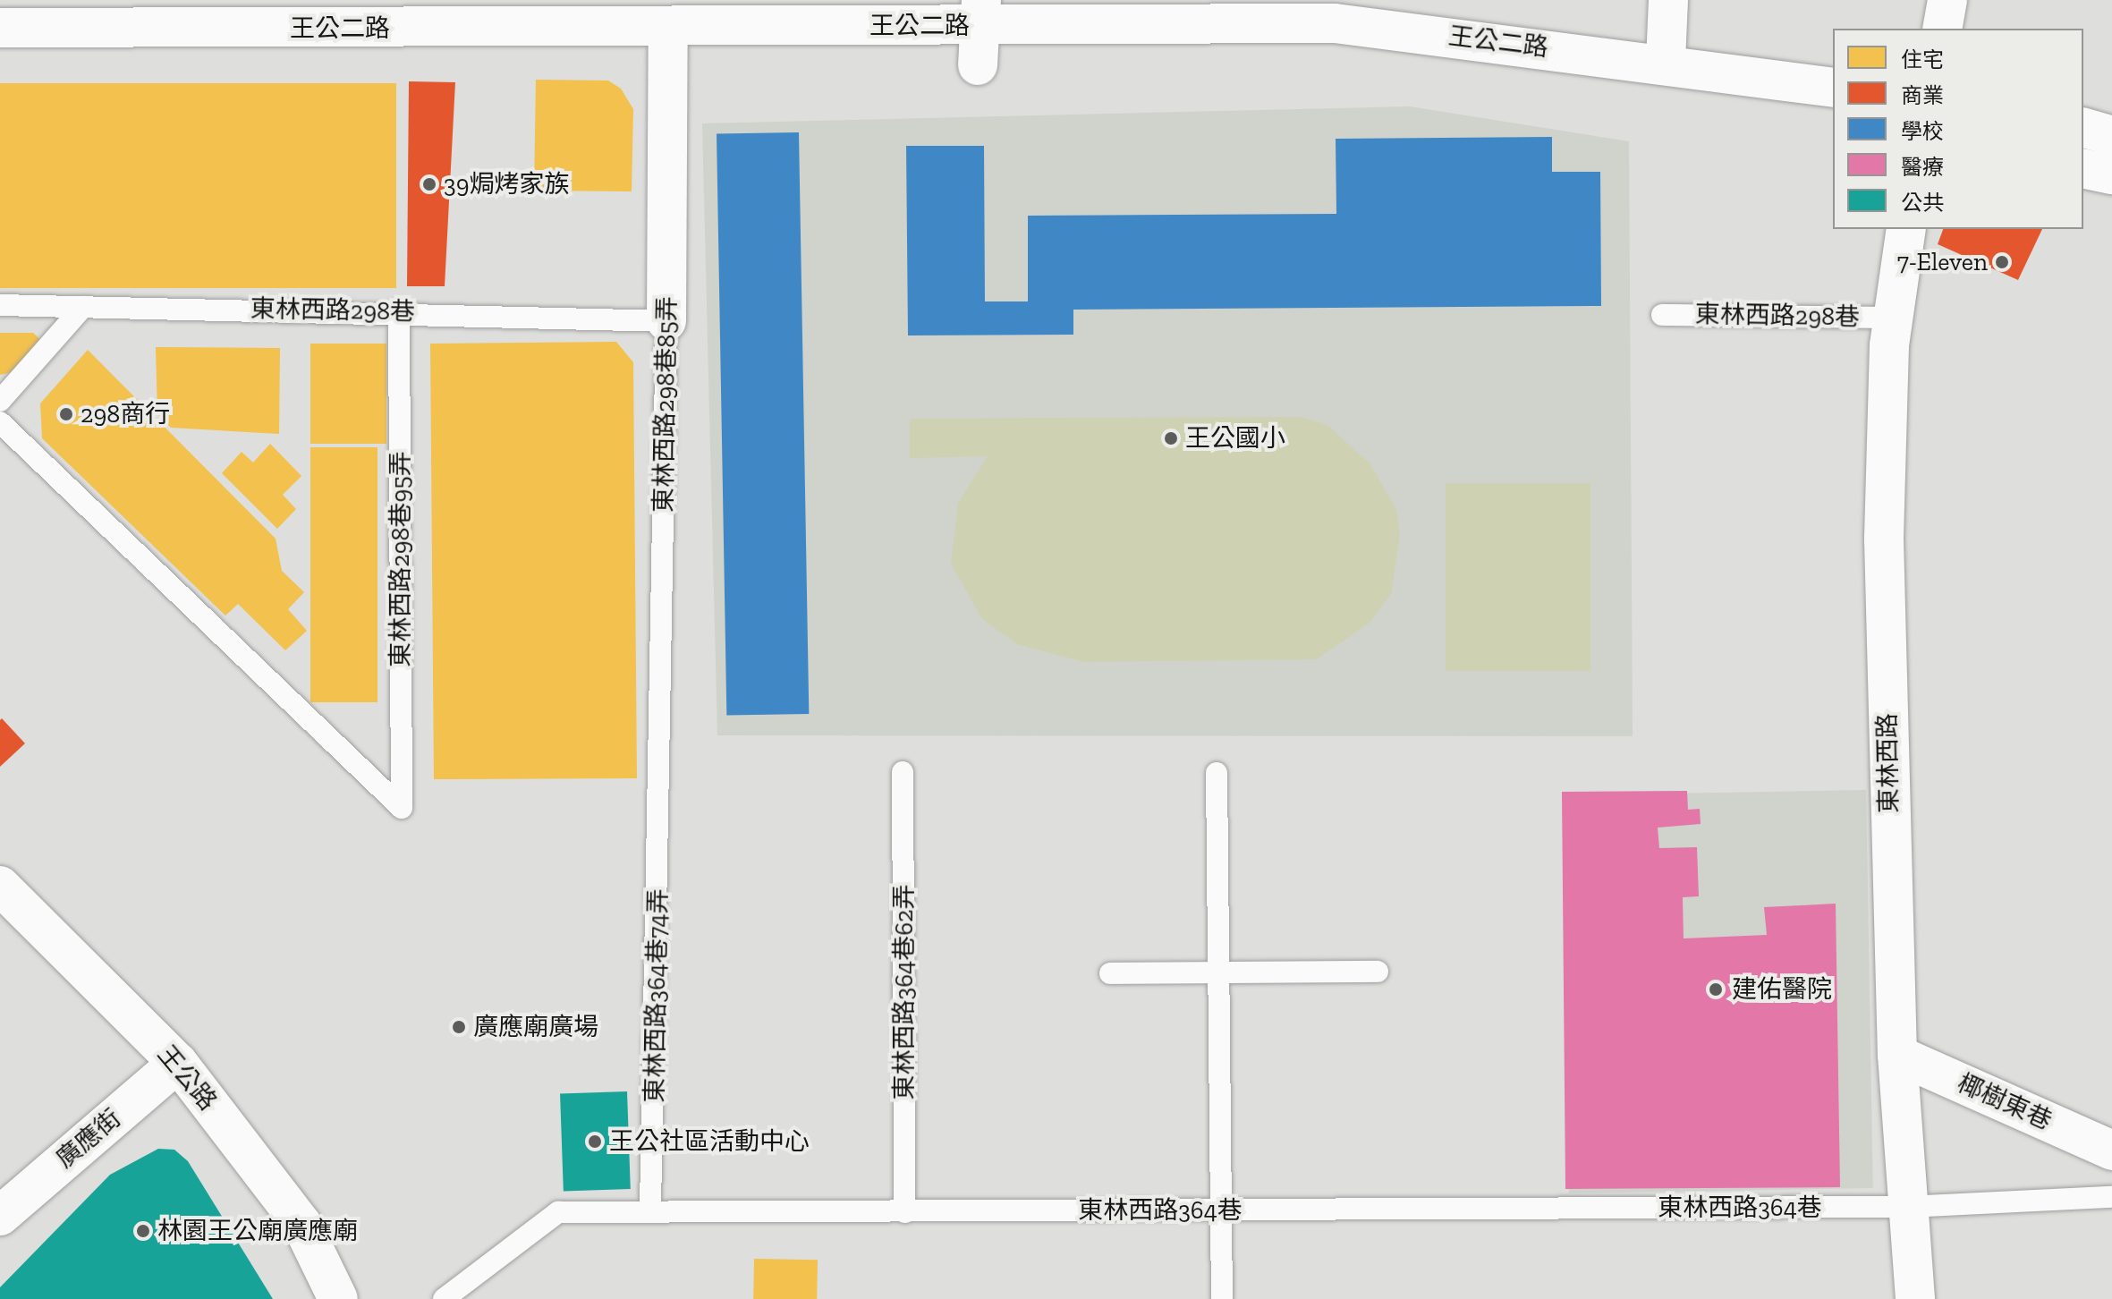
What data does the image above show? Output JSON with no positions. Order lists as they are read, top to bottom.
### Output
{
  "streets": {
    "street": [
      "王公二路",
      "東林西路298巷85弄",
      "東林西路",
      "王公路",
      "椰樹東巷",
      "廣應街"
    ],
    "lane": [
      "東林西路298巷",
      "東林西路298巷95弄",
      "東林西路364巷62弄",
      "東林西路364巷74弄",
      "東林西路364巷"
    ]
  },
  "crossings": [
    ["王公二路", "東林西路298巷85弄"],
    ["東林西路298巷", "東林西路298巷85弄"],
    ["東林西路298巷", "東林西路298巷95弄"],
    ["東林西路298巷", "東林西路"],
    ["東林西路298巷85弄", "東林西路364巷74弄"],
    ["東林西路", "椰樹東巷"],
    ["東林西路", "東林西路364巷"],
    ["東林西路364巷62弄", "東林西路364巷"],
    ["東林西路364巷74弄", "東林西路364巷"],
    ["王公路", "廣應街"]
  ],
  "places": [
    "39焗烤家族",
    "7-Eleven",
    "298商行",
    "王公國小",
    "建佑醫院",
    "廣應廟廣場",
    "王公社區活動中心",
    "林園王公廟廣應廟"
  ],
  "legend": [
    "住宅",
    "商業",
    "學校",
    "醫療",
    "公共"
  ]
}
